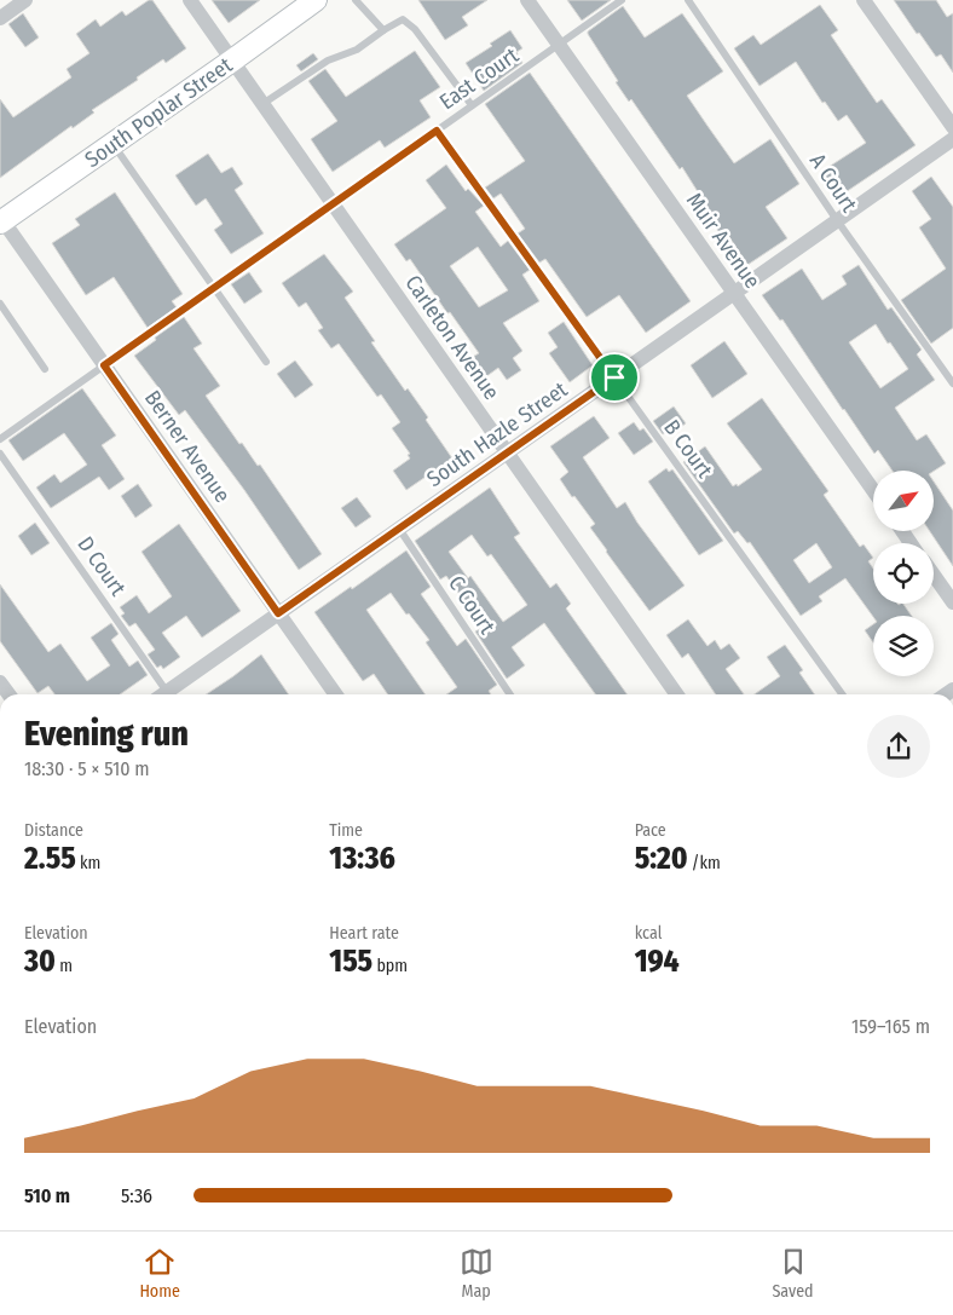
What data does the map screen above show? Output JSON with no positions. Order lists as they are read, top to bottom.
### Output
{
  "streets": {
    "main road": ["South Poplar Street"],
    "street": [
      "Muir Avenue",
      "Carleton Avenue",
      "South Hazle Street",
      "Berner Avenue"
    ],
    "lane": [
      "East Court",
      "A Court",
      "B Court",
      "D Court",
      "C Court"
    ]
  },
  "crossings": [
    ["East Court", "Muir Avenue"],
    ["East Court", "Carleton Avenue"],
    ["East Court", "Berner Avenue"],
    ["East Court", "B Court"],
    ["South Poplar Street", "Carleton Avenue"],
    ["South Poplar Street", "Berner Avenue"],
    ["A Court", "South Hazle Street"],
    ["Muir Avenue", "South Hazle Street"],
    ["Carleton Avenue", "South Hazle Street"],
    ["South Hazle Street", "Berner Avenue"],
    ["South Hazle Street", "B Court"],
    ["South Hazle Street", "C Court"]
  ],
  "north": "top right",
  "page": {
    "heading": ["Evening run", "18:30 · 5 × 510 m"],
    "stats": [
      ["Distance", "2.55 km"],
      ["Time", "13:36"],
      ["Pace", "5:20 /km"],
      ["Elevation", "30 m"],
      ["Heart rate", "155 bpm"],
      ["kcal", "194"]
    ],
    "chart": ["Elevation", "159–165 m"],
    "list": [
      {
        "name": "510 m",
        "note": "5:36"
      }
    ],
    "tabs": ["Home", "Map", "Saved"]
  }
}
